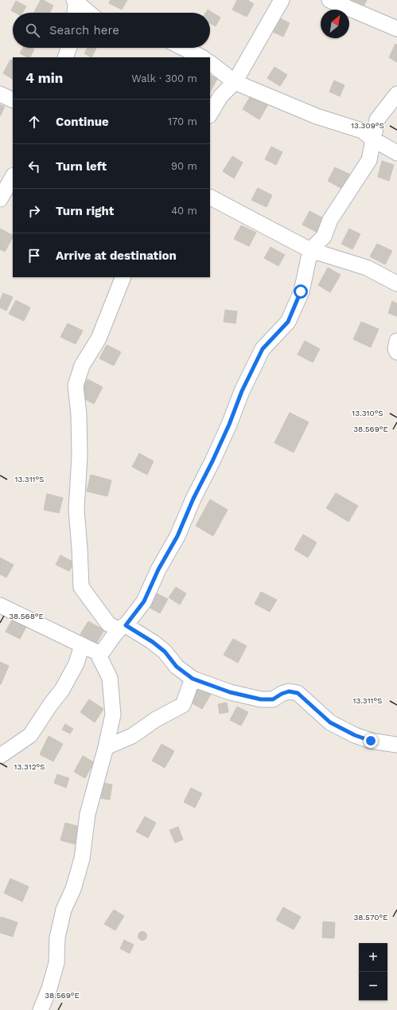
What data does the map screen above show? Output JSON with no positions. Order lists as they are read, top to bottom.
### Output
{
  "north": "top right",
  "page": {
    "search": "Search here",
    "heading": ["4 min", "Walk · 300 m"],
    "list": [
      ["Continue", "170 m"],
      ["Turn left", "90 m"],
      ["Turn right", "40 m"],
      "Arrive at destination"
    ],
    "map_buttons": ["+", "−"]
  },
  "coordinates": [
    "13.309°S",
    "13.310°S",
    "38.569°E",
    "13.311°S",
    "38.568°E",
    "13.312°S",
    "38.570°E"
  ]
}
